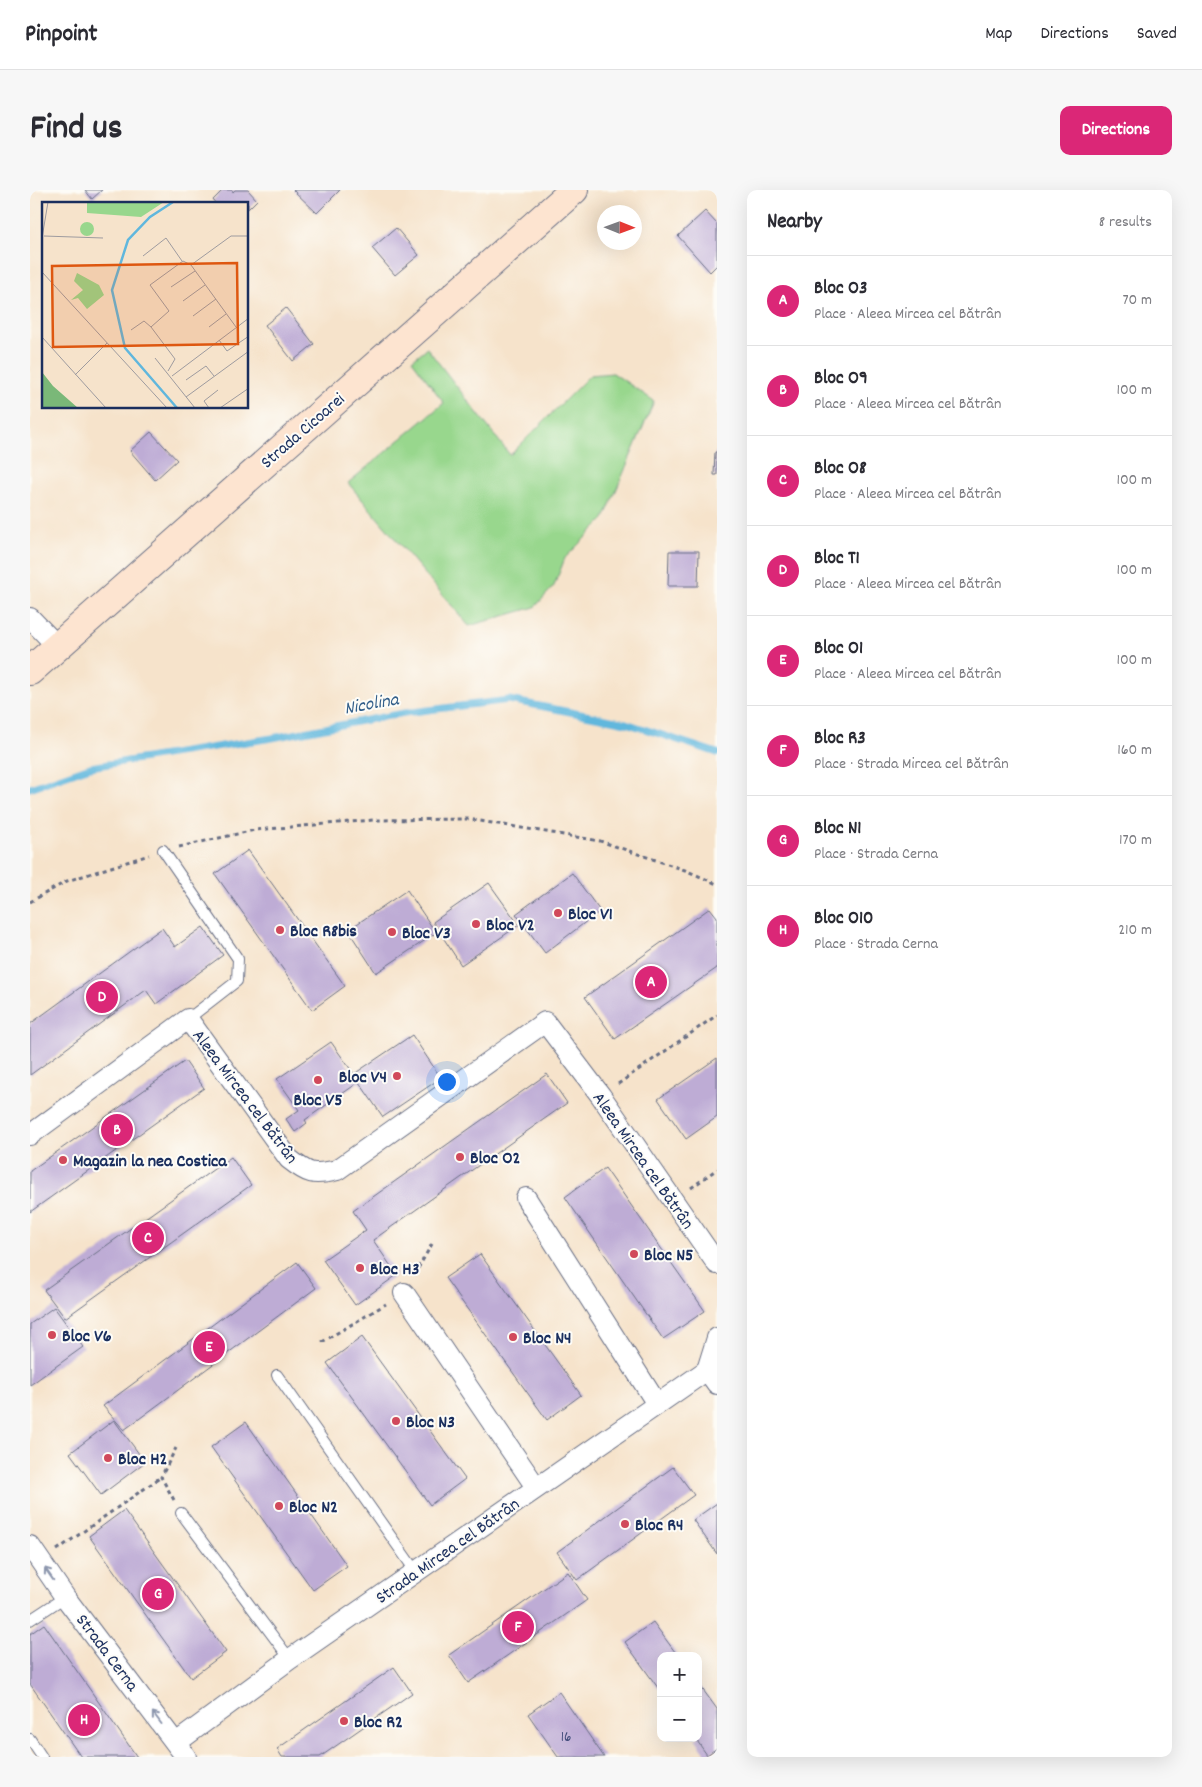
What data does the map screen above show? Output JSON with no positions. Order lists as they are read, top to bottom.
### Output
{
  "streets": {
    "street": [
      "Strada Cicoarei",
      "Aleea Mircea cel Bătrân",
      "Strada Mircea cel Bătrân",
      "Strada Cerna"
    ]
  },
  "crossings": [
    ["Strada Mircea cel Bătrân", "Strada Cerna"]
  ],
  "one_way": ["Strada Cerna"],
  "water": ["Nicolina"],
  "places": [
    "Bloc V1",
    "Bloc V2",
    "Bloc R8bis",
    "Bloc V3",
    "Bloc V4",
    "Bloc V5",
    "Bloc O2",
    "Magazin la nea Costica",
    "Bloc N5",
    "Bloc H3",
    "Bloc V6",
    "Bloc N4",
    "Bloc N3",
    "Bloc H2",
    "Bloc N2",
    "Bloc R4",
    "Bloc R2"
  ],
  "house_numbers": ["16"],
  "north": "right",
  "page": {
    "header": "Pinpoint",
    "nav": ["Map", "Directions", "Saved"],
    "title": "Find us",
    "buttons": "Directions",
    "heading": ["Nearby", "8 results"],
    "list": [
      {
        "mark": "A",
        "name": "Bloc O3",
        "note": "Place · Aleea Mircea cel Bătrân",
        "value": "70 m"
      },
      {
        "mark": "B",
        "name": "Bloc O9",
        "note": "Place · Aleea Mircea cel Bătrân",
        "value": "100 m"
      },
      {
        "mark": "C",
        "name": "Bloc O8",
        "note": "Place · Aleea Mircea cel Bătrân",
        "value": "100 m"
      },
      {
        "mark": "D",
        "name": "Bloc T1",
        "note": "Place · Aleea Mircea cel Bătrân",
        "value": "100 m"
      },
      {
        "mark": "E",
        "name": "Bloc O1",
        "note": "Place · Aleea Mircea cel Bătrân",
        "value": "100 m"
      },
      {
        "mark": "F",
        "name": "Bloc R3",
        "note": "Place · Strada Mircea cel Bătrân",
        "value": "160 m"
      },
      {
        "mark": "G",
        "name": "Bloc N1",
        "note": "Place · Strada Cerna",
        "value": "170 m"
      },
      {
        "mark": "H",
        "name": "Bloc O10",
        "note": "Place · Strada Cerna",
        "value": "210 m"
      }
    ],
    "pins": [
      "A",
      "D",
      "B",
      "C",
      "E",
      "G",
      "F",
      "H"
    ],
    "map_buttons": ["+", "−"]
  }
}
